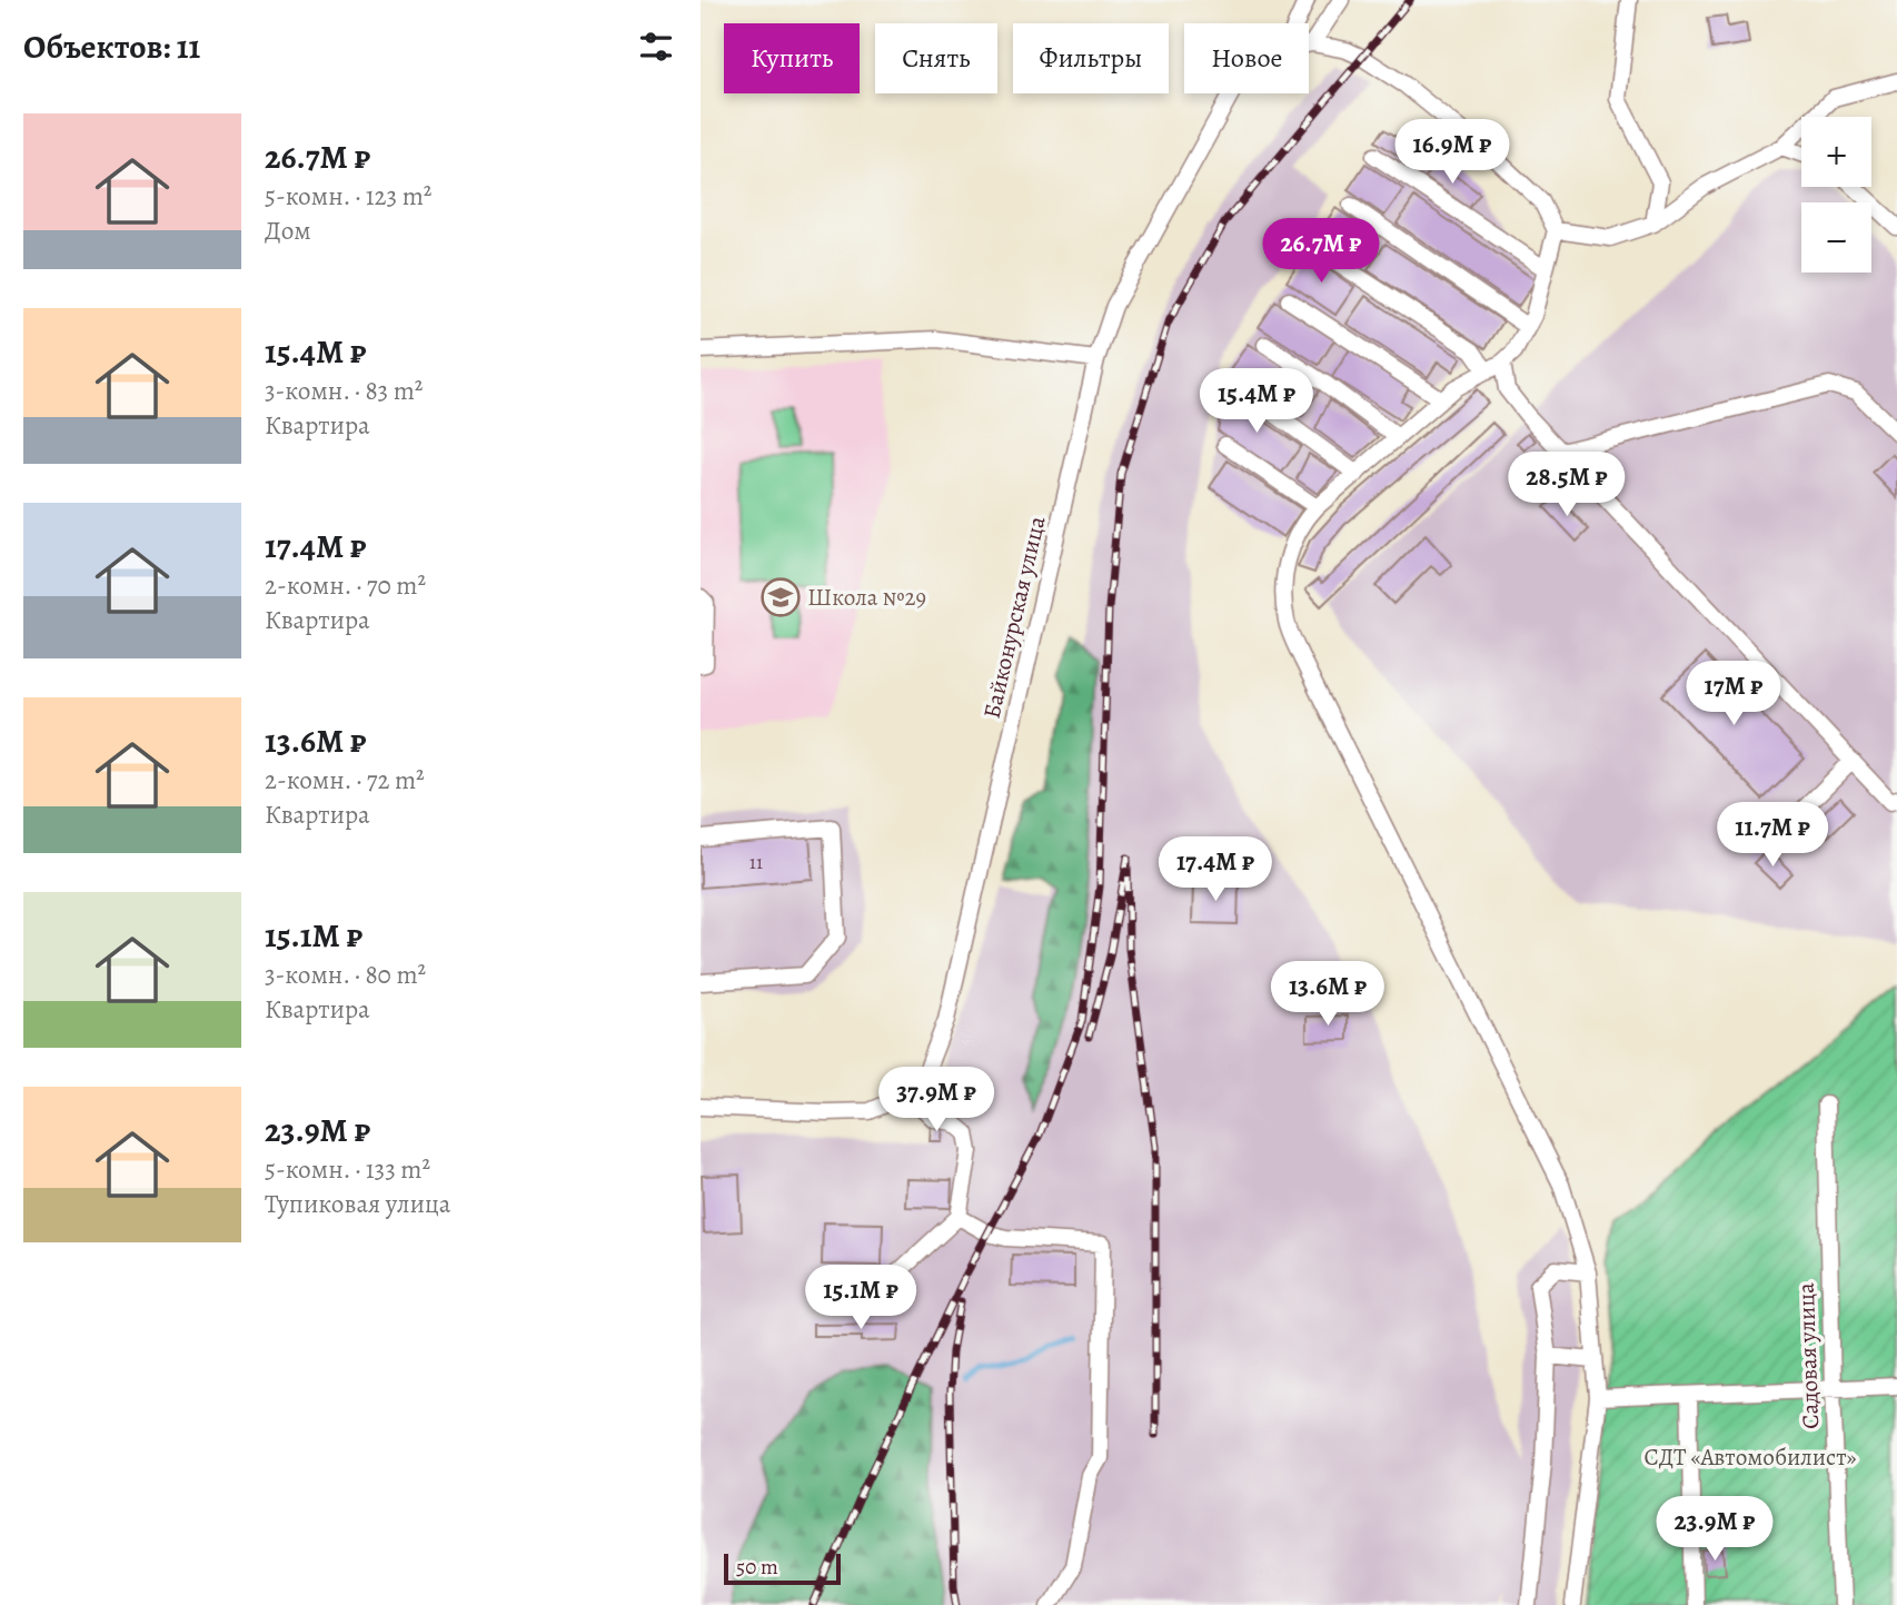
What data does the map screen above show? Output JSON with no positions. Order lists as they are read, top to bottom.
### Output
{
  "streets": {
    "street": ["Байконурская улица", "Садовая улица"]
  },
  "parks": ["СДТ «Автомобилист»"],
  "places": {
    "school or university": ["Школа №29"]
  },
  "house_numbers": ["11"],
  "scale_bar": "50 m",
  "page": {
    "heading": "Объектов: 11",
    "chip": [
      "Купить",
      "Снять",
      "Фильтры",
      "Новое"
    ],
    "list": [
      {
        "name": "26.7M ₽",
        "note": "5-комн. · 123 m² · Дом"
      },
      {
        "name": "15.4M ₽",
        "note": "3-комн. · 83 m² · Квартира"
      },
      {
        "name": "17.4M ₽",
        "note": "2-комн. · 70 m² · Квартира"
      },
      {
        "name": "13.6M ₽",
        "note": "2-комн. · 72 m² · Квартира"
      },
      {
        "name": "15.1M ₽",
        "note": "3-комн. · 80 m² · Квартира"
      },
      {
        "name": "23.9M ₽",
        "note": "5-комн. · 133 m² · Тупиковая улица"
      }
    ],
    "map_buttons": ["+", "−"],
    "price": [
      "16.9M ₽",
      "26.7M ₽",
      "15.4M ₽",
      "28.5M ₽",
      "17M ₽",
      "11.7M ₽",
      "17.4M ₽",
      "13.6M ₽",
      "37.9M ₽",
      "15.1M ₽",
      "23.9M ₽"
    ],
    "scale": "50 m"
  }
}
